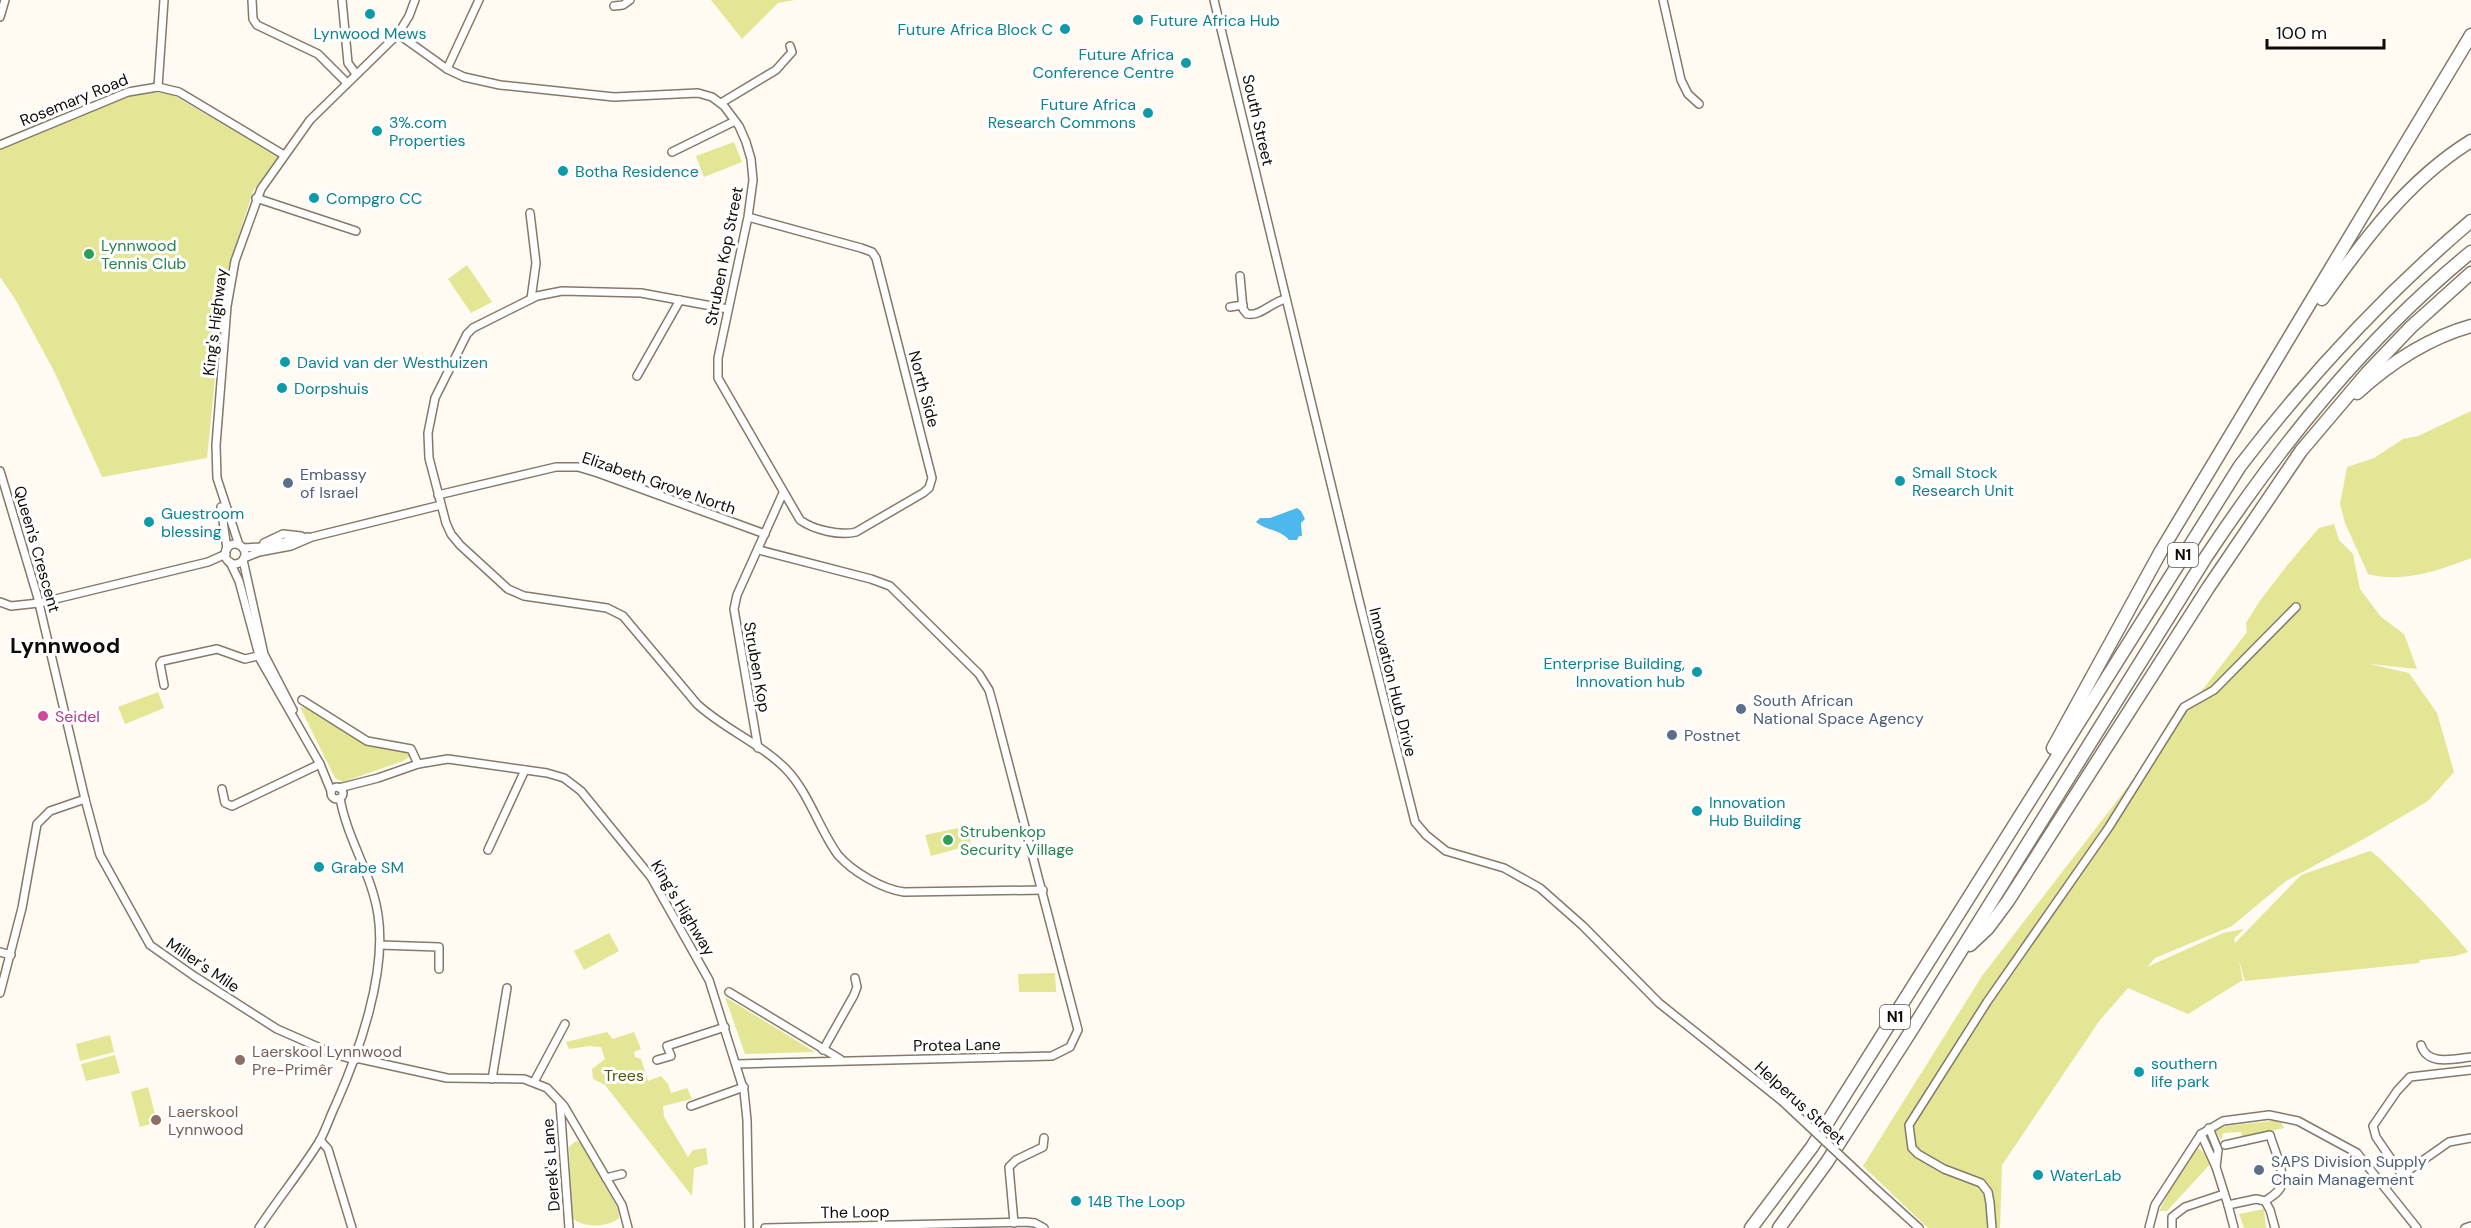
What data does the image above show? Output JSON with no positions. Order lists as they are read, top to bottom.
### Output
{
  "streets": {
    "highway": ["N1"],
    "street": [
      "Rosemary Road",
      "South Street",
      "Struben Kop Street",
      "King's Highway",
      "North Side",
      "Elizabeth Grove North",
      "Queen's Crescent",
      "Struben Kop",
      "Innovation Hub Drive",
      "Miller's Mile",
      "Protea Lane",
      "Helperus Street",
      "Derek's Lane",
      "The Loop"
    ]
  },
  "crossings": [
    ["Rosemary Road", "King's Highway"],
    ["South Street", "Innovation Hub Drive"],
    ["Struben Kop Street", "North Side"],
    ["Struben Kop Street", "Struben Kop"],
    ["King's Highway", "Protea Lane"],
    ["North Side", "Struben Kop"],
    ["Elizabeth Grove North", "Struben Kop"],
    ["Queen's Crescent", "Miller's Mile"],
    ["Innovation Hub Drive", "Helperus Street"]
  ],
  "districts": ["Lynnwood"],
  "parks": ["Trees"],
  "places": [
    "Lynwood Mews",
    "Future Africa Hub",
    "Future Africa Block C",
    "Future Africa Conference Centre",
    "Future Africa Research Commons",
    "3%.com Properties",
    "Botha Residence",
    "Compgro CC",
    "Lynnwood Tennis Club",
    "David van der Westhuizen",
    "Dorpshuis",
    "Small Stock Research Unit",
    "Embassy of Israel",
    "Guestroom blessing",
    "Enterprise Building, Innovation hub",
    "South African National Space Agency",
    "Seidel",
    "Postnet",
    "Innovation Hub Building",
    "Strubenkop Security Village",
    "Grabe SM",
    "Laerskool Lynnwood Pre-Primêr",
    "southern life park",
    "Laerskool Lynnwood",
    "SAPS Division Supply Chain Management",
    "WaterLab",
    "14B The Loop"
  ],
  "scale_bar": "100 m"
}
